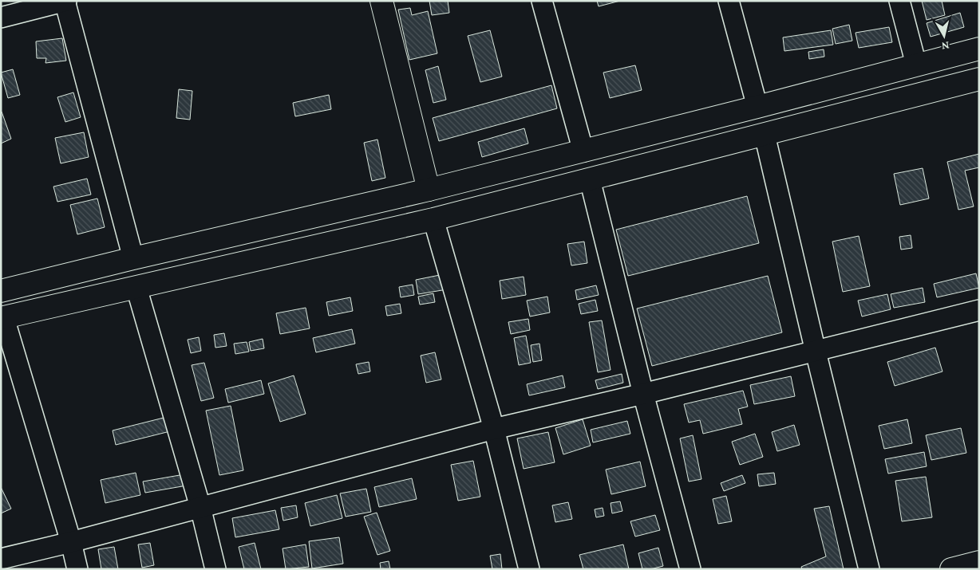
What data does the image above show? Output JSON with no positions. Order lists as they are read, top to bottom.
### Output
{
  "north": "bottom"
}
